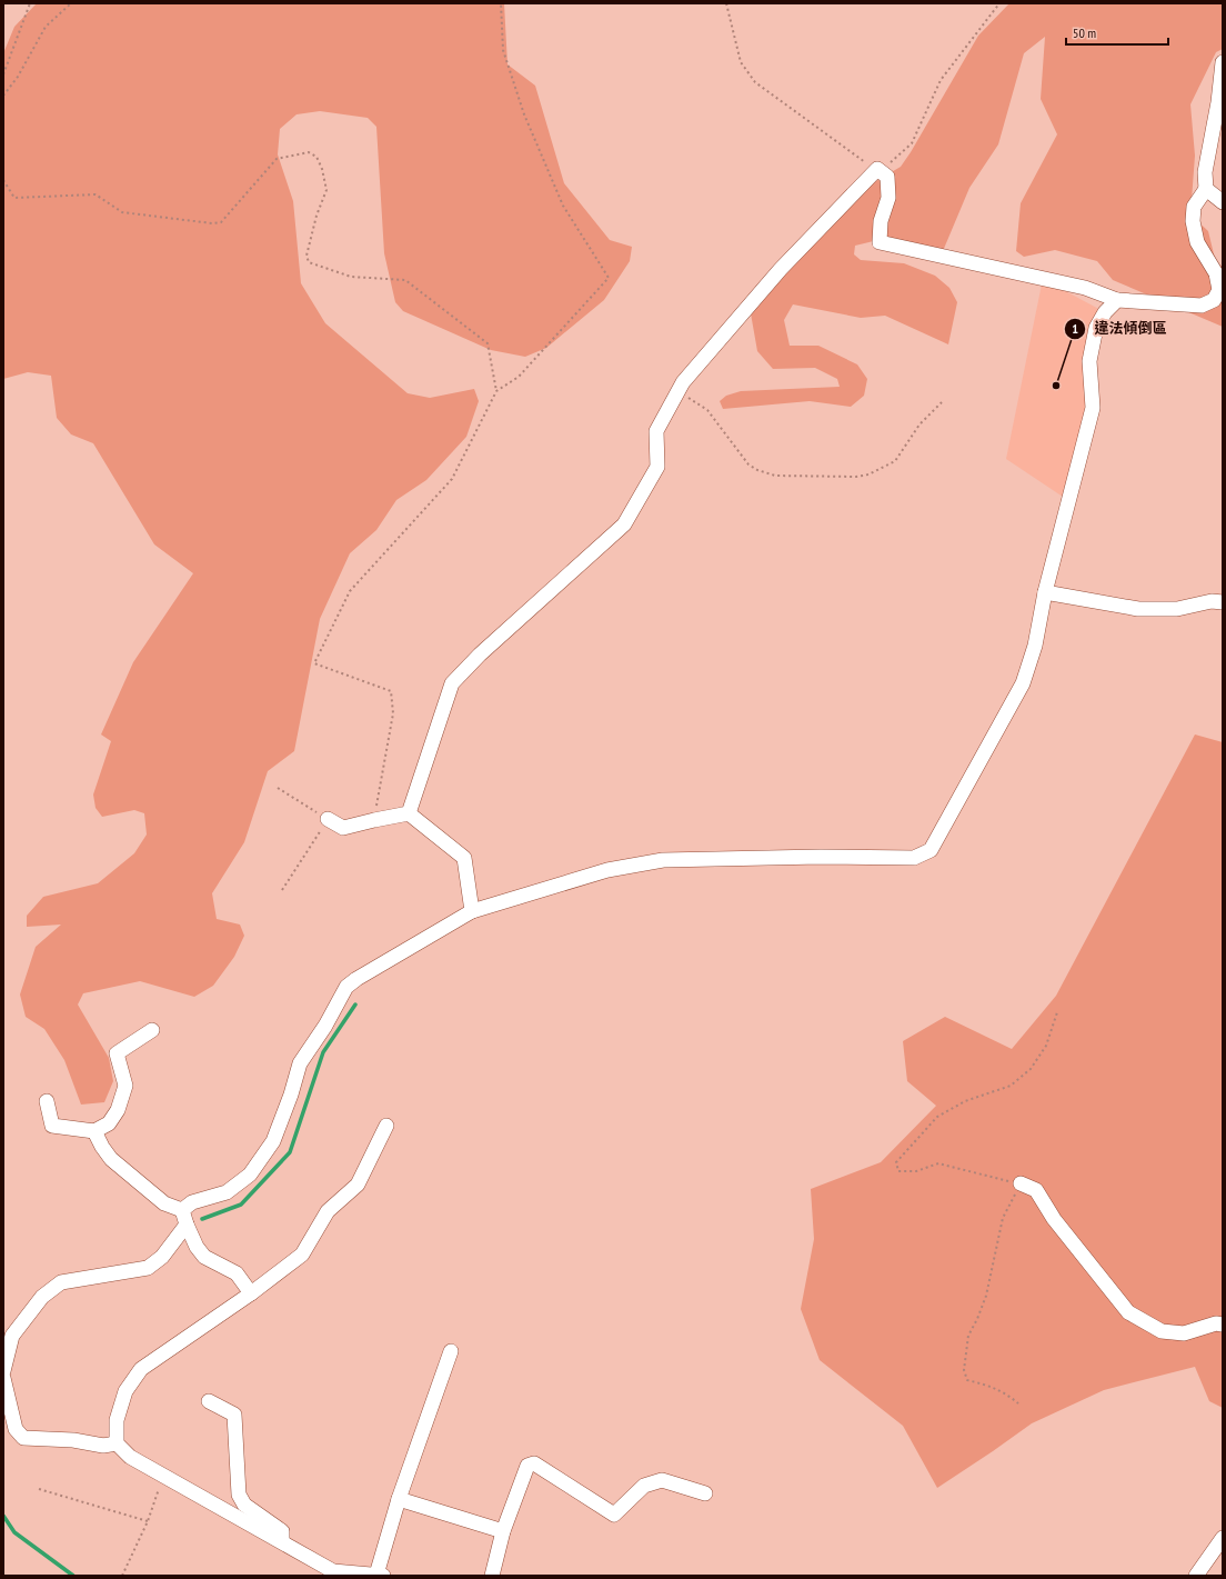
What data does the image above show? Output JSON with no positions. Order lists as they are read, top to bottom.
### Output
{
  "places": ["違法傾倒區"],
  "scale_bar": "50 m"
}
